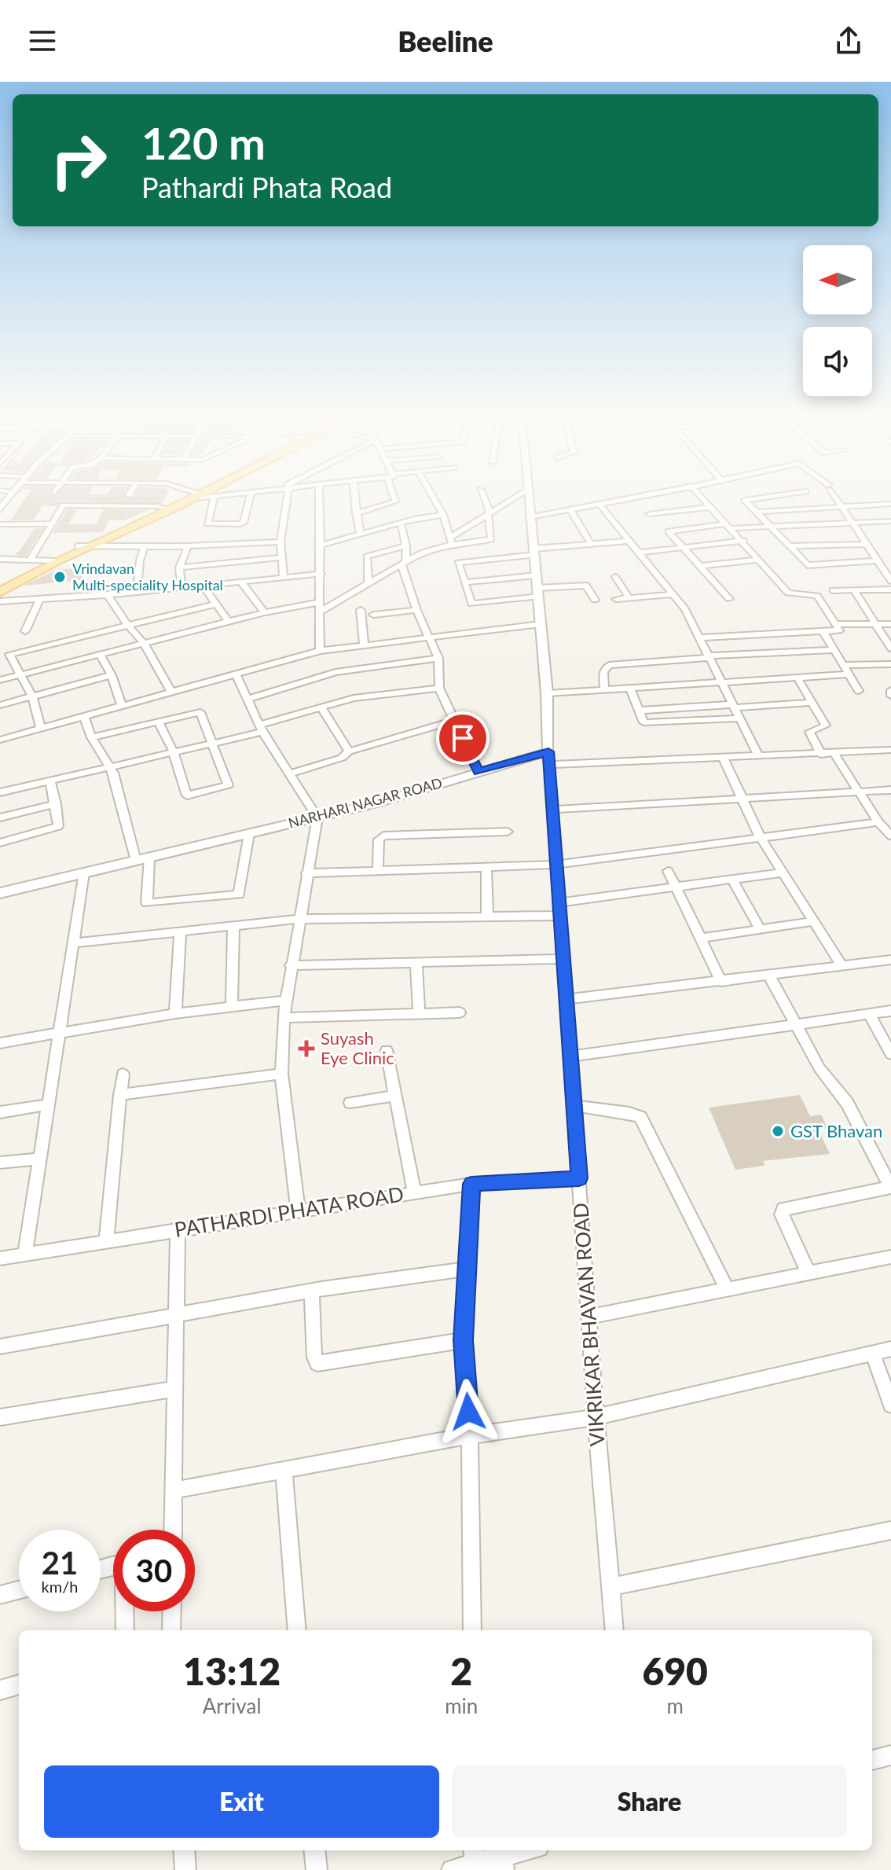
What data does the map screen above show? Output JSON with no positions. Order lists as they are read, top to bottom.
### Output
{
  "streets": {
    "street": ["NARHARI NAGAR ROAD", "PATHARDI PHATA ROAD", "VIKRIKAR BHAVAN ROAD"]
  },
  "crossings": [
    ["NARHARI NAGAR ROAD", "VIKRIKAR BHAVAN ROAD"],
    ["PATHARDI PHATA ROAD", "VIKRIKAR BHAVAN ROAD"]
  ],
  "places": {
    "other": ["Vrindavan Multi-speciality Hospital", "GST Bhavan"],
    "health": ["Suyash Eye Clinic"]
  },
  "north": "left",
  "page": {
    "header": "Beeline",
    "turn": ["120 m", "Pathardi Phata Road"],
    "speed": "21 km/h",
    "limit": "30",
    "eta": [
      "13:12",
      "Arrival",
      "2",
      "min",
      "690",
      "m"
    ],
    "buttons": ["Exit", "Share"]
  }
}
